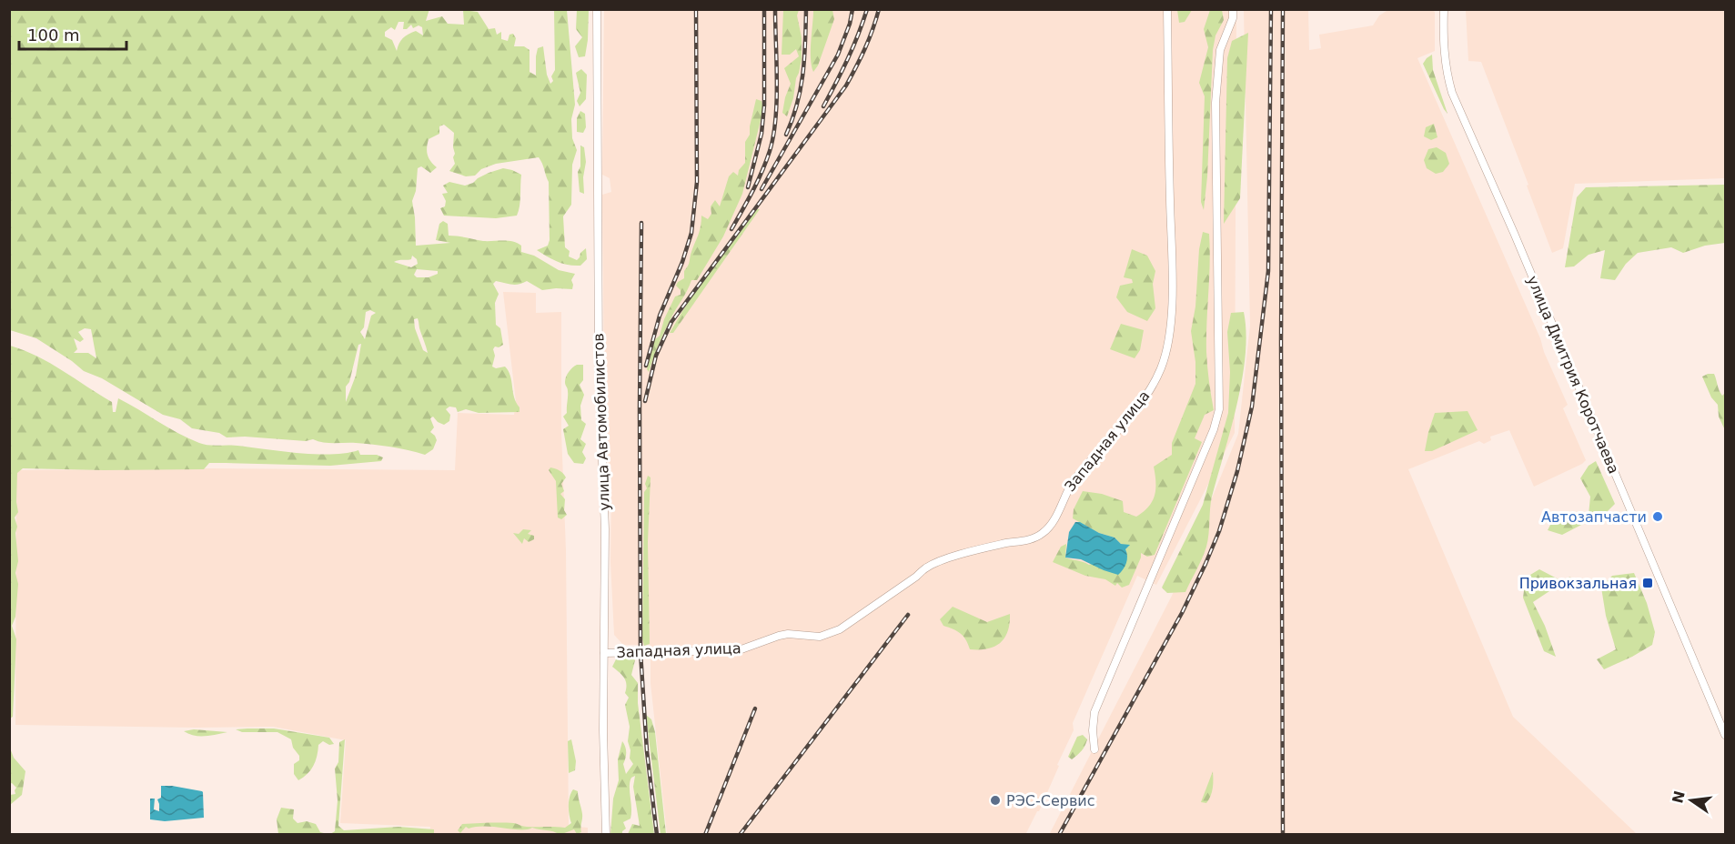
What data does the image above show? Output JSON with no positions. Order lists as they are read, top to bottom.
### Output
{
  "streets": {
    "street": ["улица Дмитрия Коротчаева", "улица Автомобилистов", "Западная улица"]
  },
  "crossings": [
    ["улица Автомобилистов", "Западная улица"]
  ],
  "places": {
    "other": ["Автозапчасти", "РЭС-Сервис"],
    "transit": ["Привокзальная"]
  },
  "scale_bar": "100 m",
  "north": "left"
}
